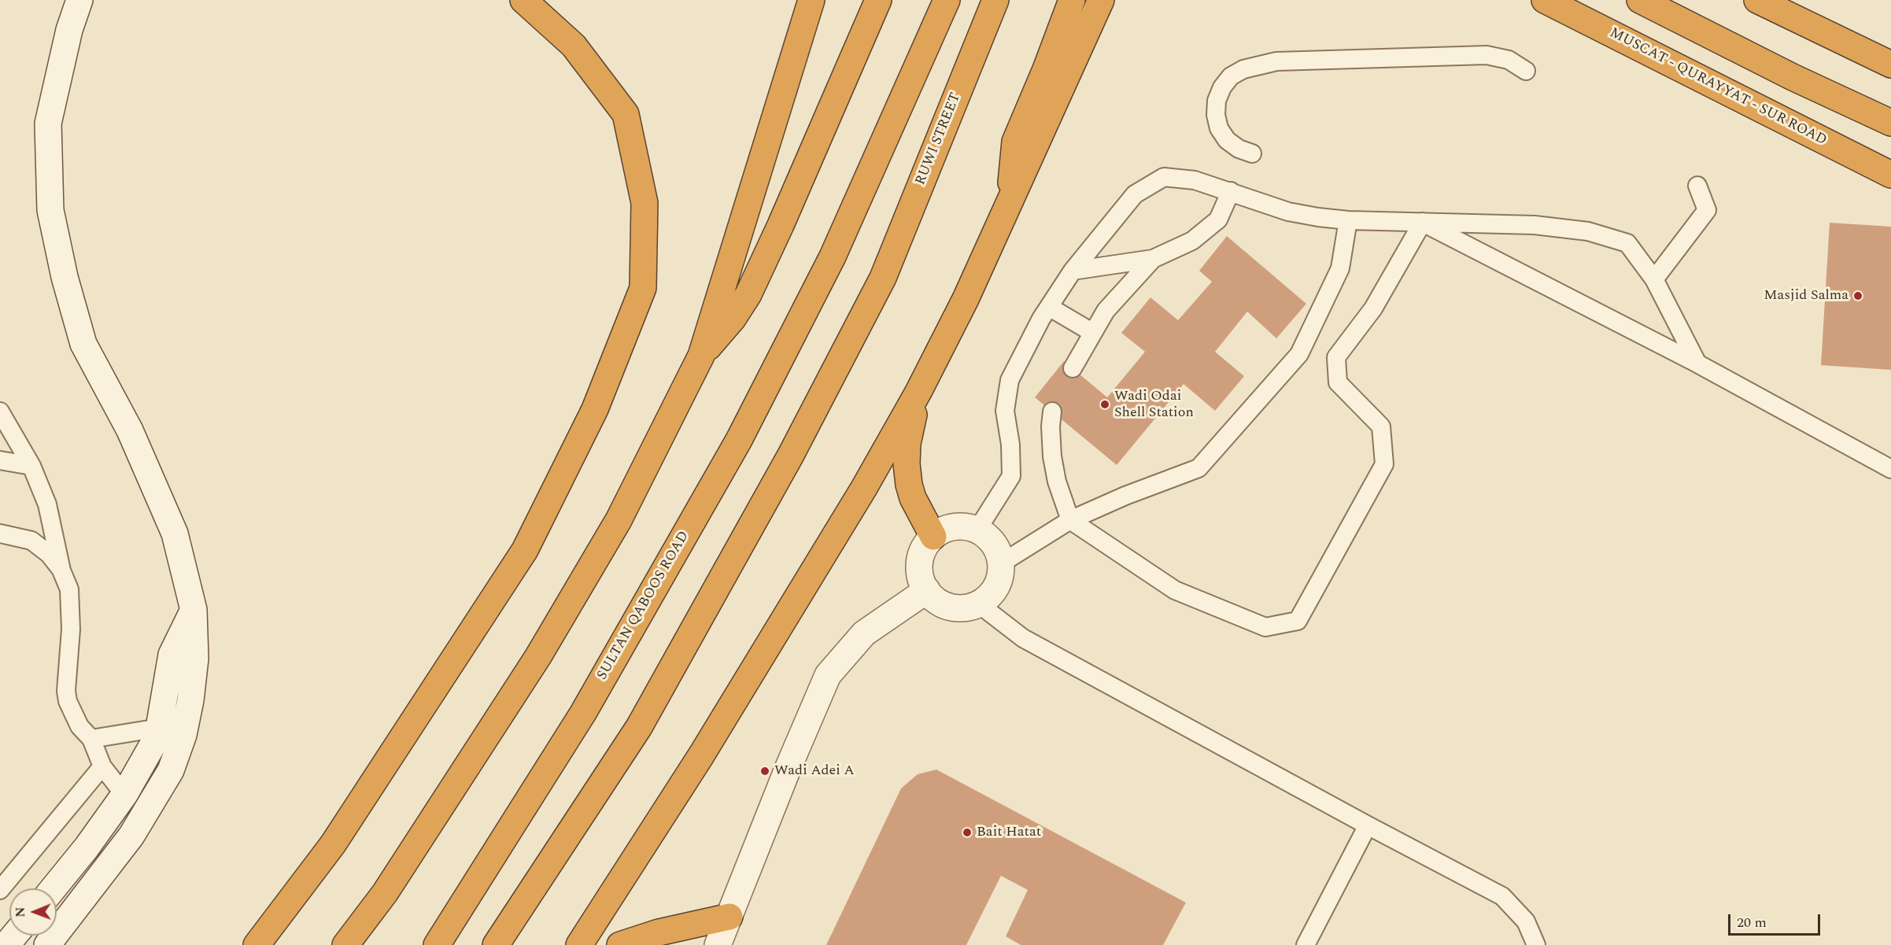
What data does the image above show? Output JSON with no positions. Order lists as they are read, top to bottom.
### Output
{
  "streets": {
    "highway": ["MUSCAT - QURAYYAT - SUR ROAD", "RUWI STREET", "SULTAN QABOOS ROAD"]
  },
  "places": [
    "Masjid Salma",
    "Wadi Odai Shell Station",
    "Wadi Adei A",
    "Bait Hatat"
  ],
  "scale_bar": "20 m",
  "north": "left"
}
